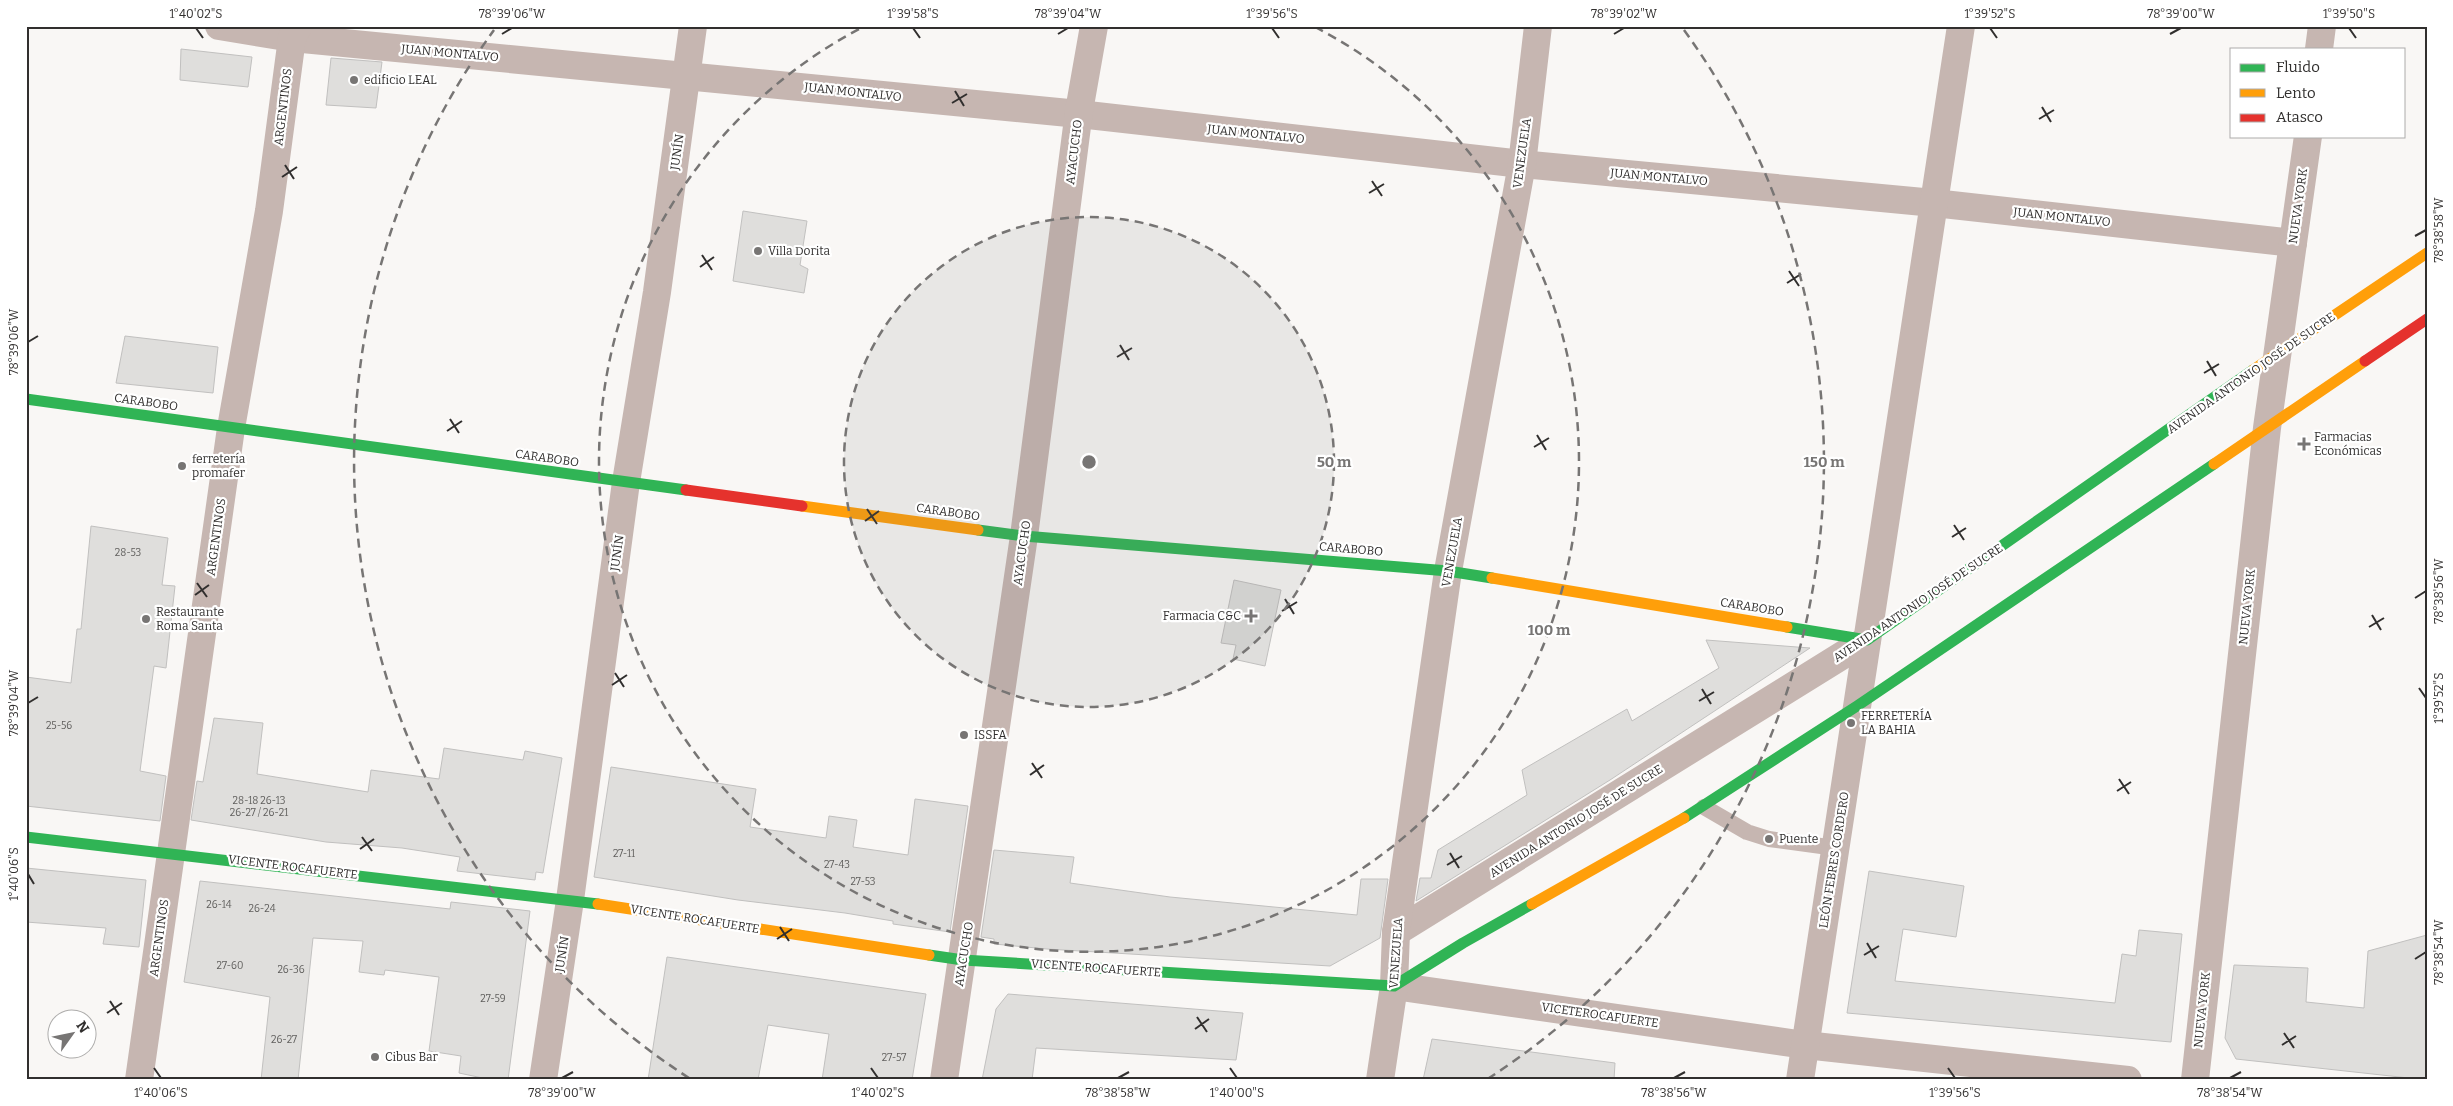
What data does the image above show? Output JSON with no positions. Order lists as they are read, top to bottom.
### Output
{
  "streets": {
    "main road": ["AVENIDA ANTONIO JOSÉ DE SUCRE", "CARABOBO", "VICENTE ROCAFUERTE"],
    "street": [
      "JUAN MONTALVO",
      "ARGENTINOS",
      "JUNÍN",
      "AYACUCHO",
      "VENEZUELA",
      "NUEVA YORK",
      "LEÓN FEBRES CORDERO",
      "VICETEROCAFUERTE"
    ]
  },
  "crossings": [
    ["JUAN MONTALVO", "ARGENTINOS"],
    ["JUAN MONTALVO", "JUNÍN"],
    ["JUAN MONTALVO", "AYACUCHO"],
    ["JUAN MONTALVO", "VENEZUELA"],
    ["JUAN MONTALVO", "NUEVA YORK"],
    ["JUAN MONTALVO", "LEÓN FEBRES CORDERO"],
    ["ARGENTINOS", "CARABOBO"],
    ["ARGENTINOS", "VICENTE ROCAFUERTE"],
    ["JUNÍN", "CARABOBO"],
    ["JUNÍN", "VICENTE ROCAFUERTE"],
    ["AYACUCHO", "CARABOBO"],
    ["AYACUCHO", "VICENTE ROCAFUERTE"],
    ["VENEZUELA", "AVENIDA ANTONIO JOSÉ DE SUCRE"],
    ["VENEZUELA", "CARABOBO"],
    ["VENEZUELA", "VICENTE ROCAFUERTE"],
    ["VENEZUELA", "VICETEROCAFUERTE"],
    ["NUEVA YORK", "AVENIDA ANTONIO JOSÉ DE SUCRE"],
    ["AVENIDA ANTONIO JOSÉ DE SUCRE", "CARABOBO"],
    ["AVENIDA ANTONIO JOSÉ DE SUCRE", "LEÓN FEBRES CORDERO"],
    ["CARABOBO", "LEÓN FEBRES CORDERO"],
    ["LEÓN FEBRES CORDERO", "VICETEROCAFUERTE"],
    ["VICENTE ROCAFUERTE", "VICETEROCAFUERTE"]
  ],
  "places": {
    "other": [
      "edificio LEAL",
      "Villa Dorita",
      "ferretería promafer",
      "Restaurante Roma Santa",
      "FERRETERÍA LA BAHIA",
      "ISSFA",
      "Puente",
      "Cibus Bar"
    ],
    "health": ["Farmacias Económicas", "Farmacia C&C"]
  },
  "house_numbers": [
    "28-53",
    "25-56",
    "28-18 26-13 26-27 / 26-21",
    "27-11",
    "27-43",
    "27-53",
    "26-14",
    "26-24",
    "27-60",
    "26-36",
    "27-59",
    "26-27",
    "27-57"
  ],
  "legend": ["Fluido", "Lento", "Atasco"],
  "north": "top right",
  "coordinates": [
    "1°40'02\"S",
    "78°39'06\"W",
    "1°39'58\"S",
    "78°39'04\"W",
    "1°39'56\"S",
    "78°39'02\"W",
    "1°39'52\"S",
    "78°39'00\"W",
    "1°39'50\"S",
    "78°38'58\"W",
    "78°38'56\"W",
    "1°40'06\"S",
    "78°38'54\"W",
    "1°40'00\"S"
  ],
  "rings": ["50 m", "150 m", "100 m"]
}
